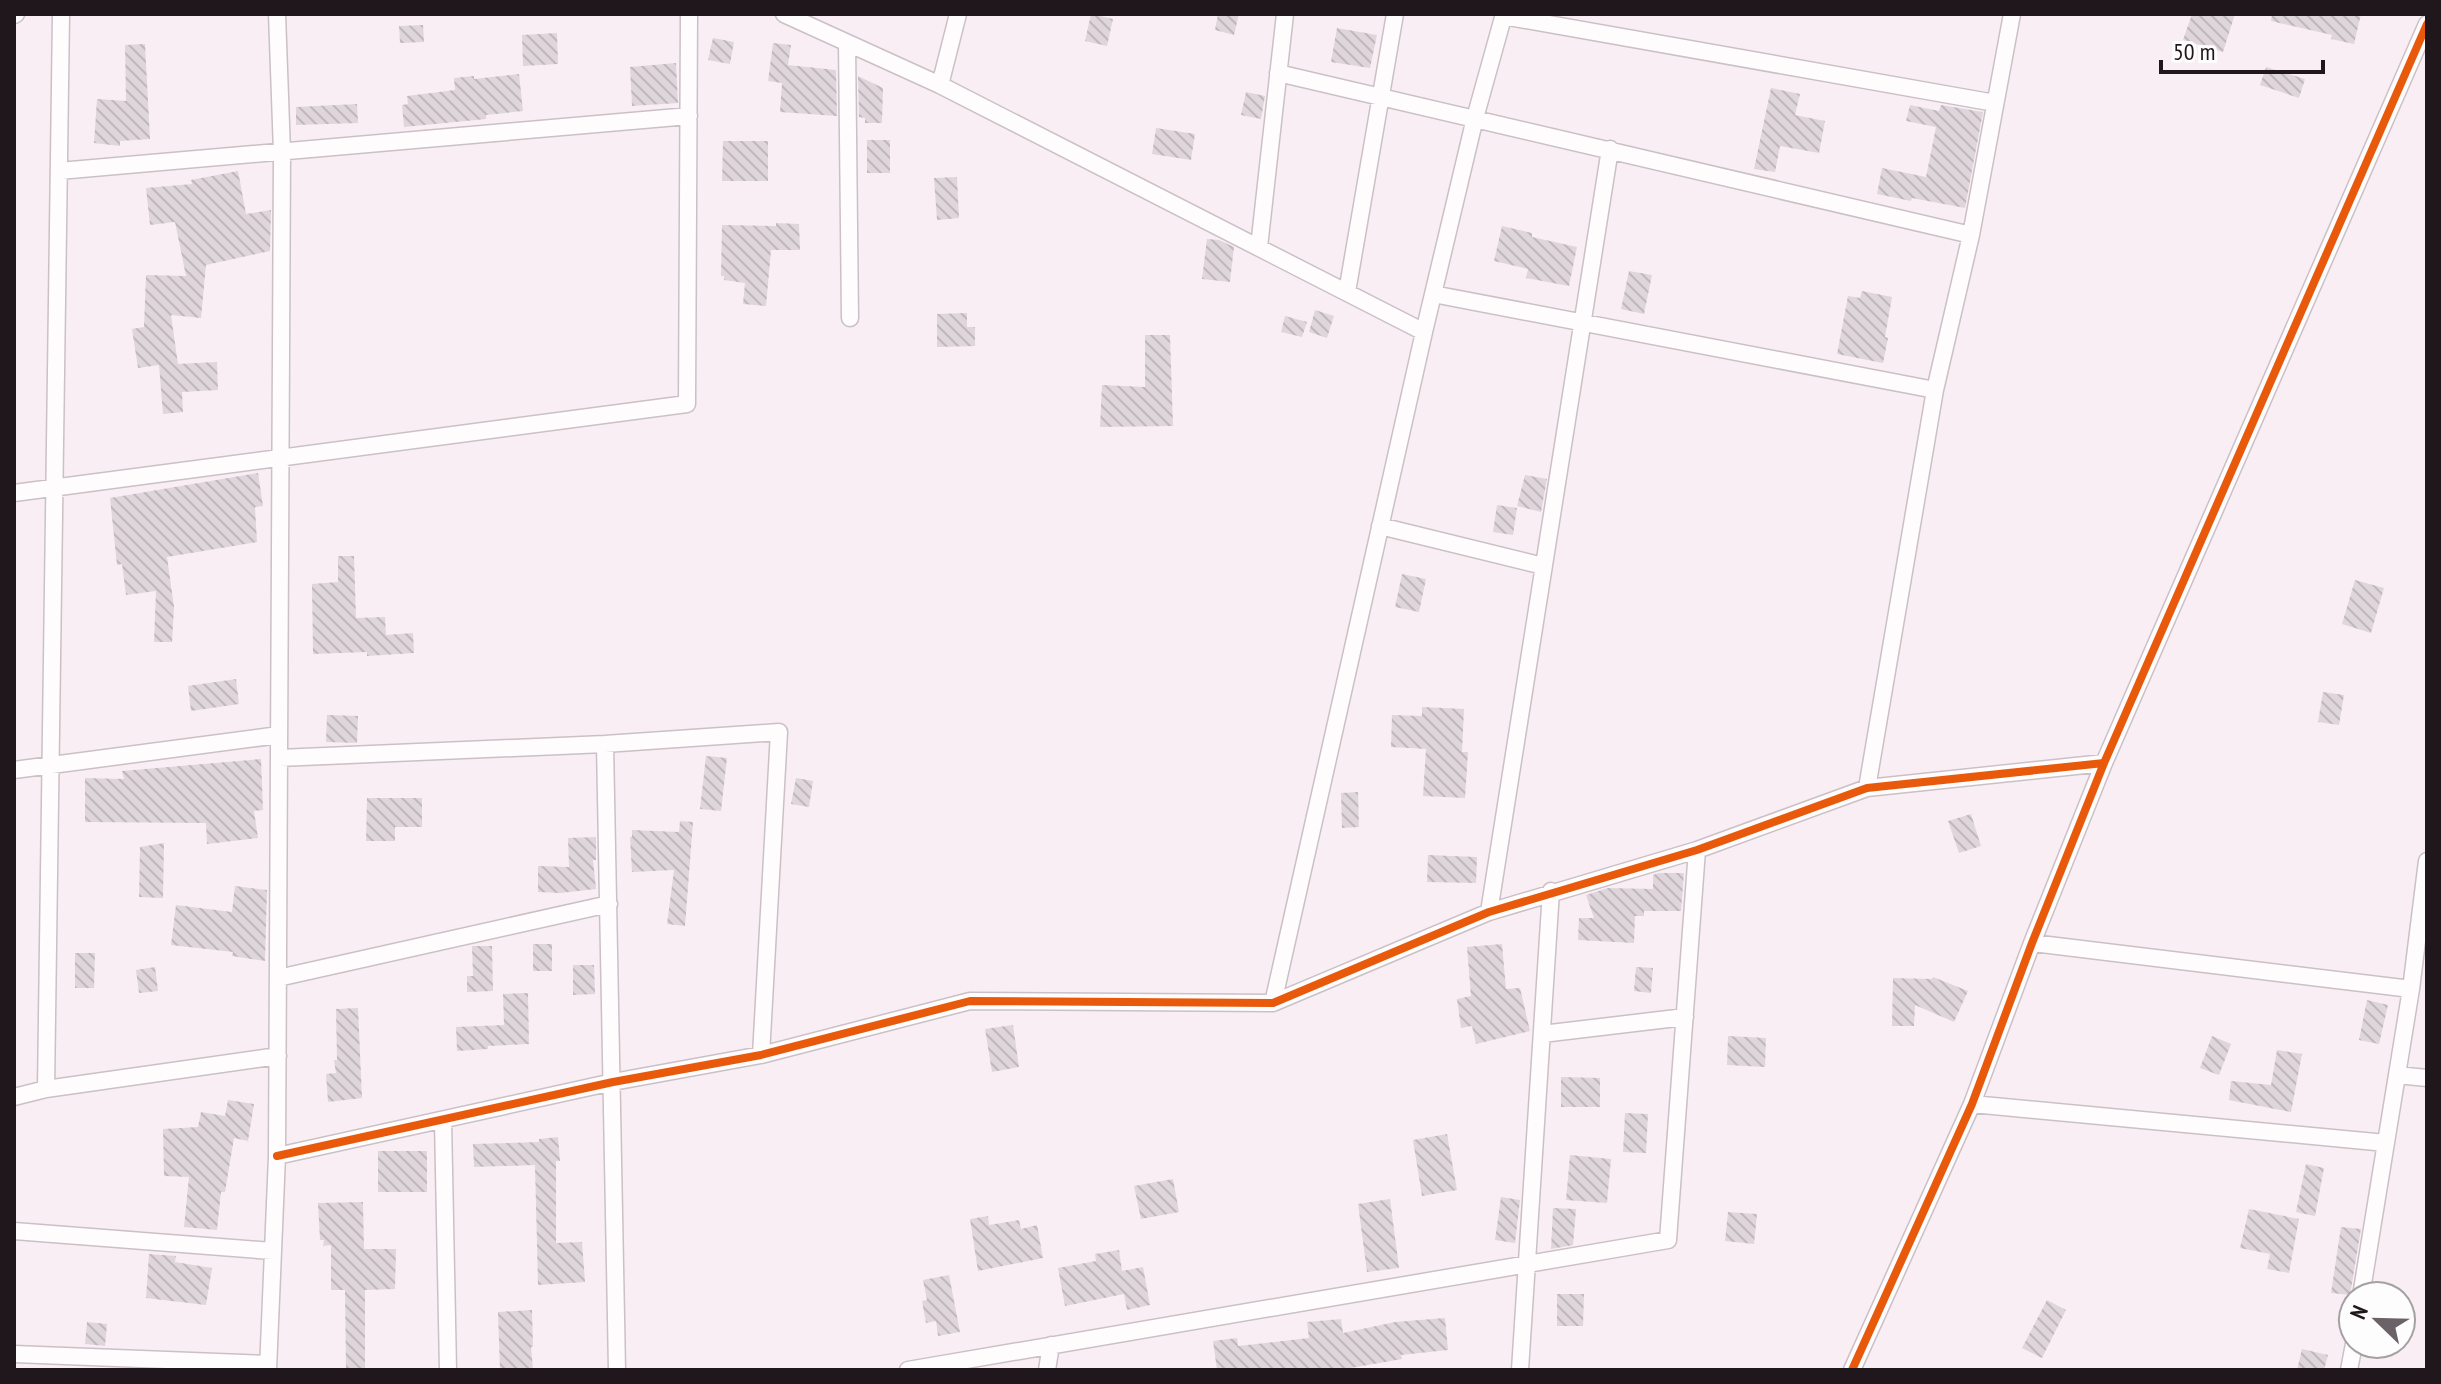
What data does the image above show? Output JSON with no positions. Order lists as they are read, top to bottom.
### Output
{
  "scale_bar": "50 m",
  "north": "top left"
}
